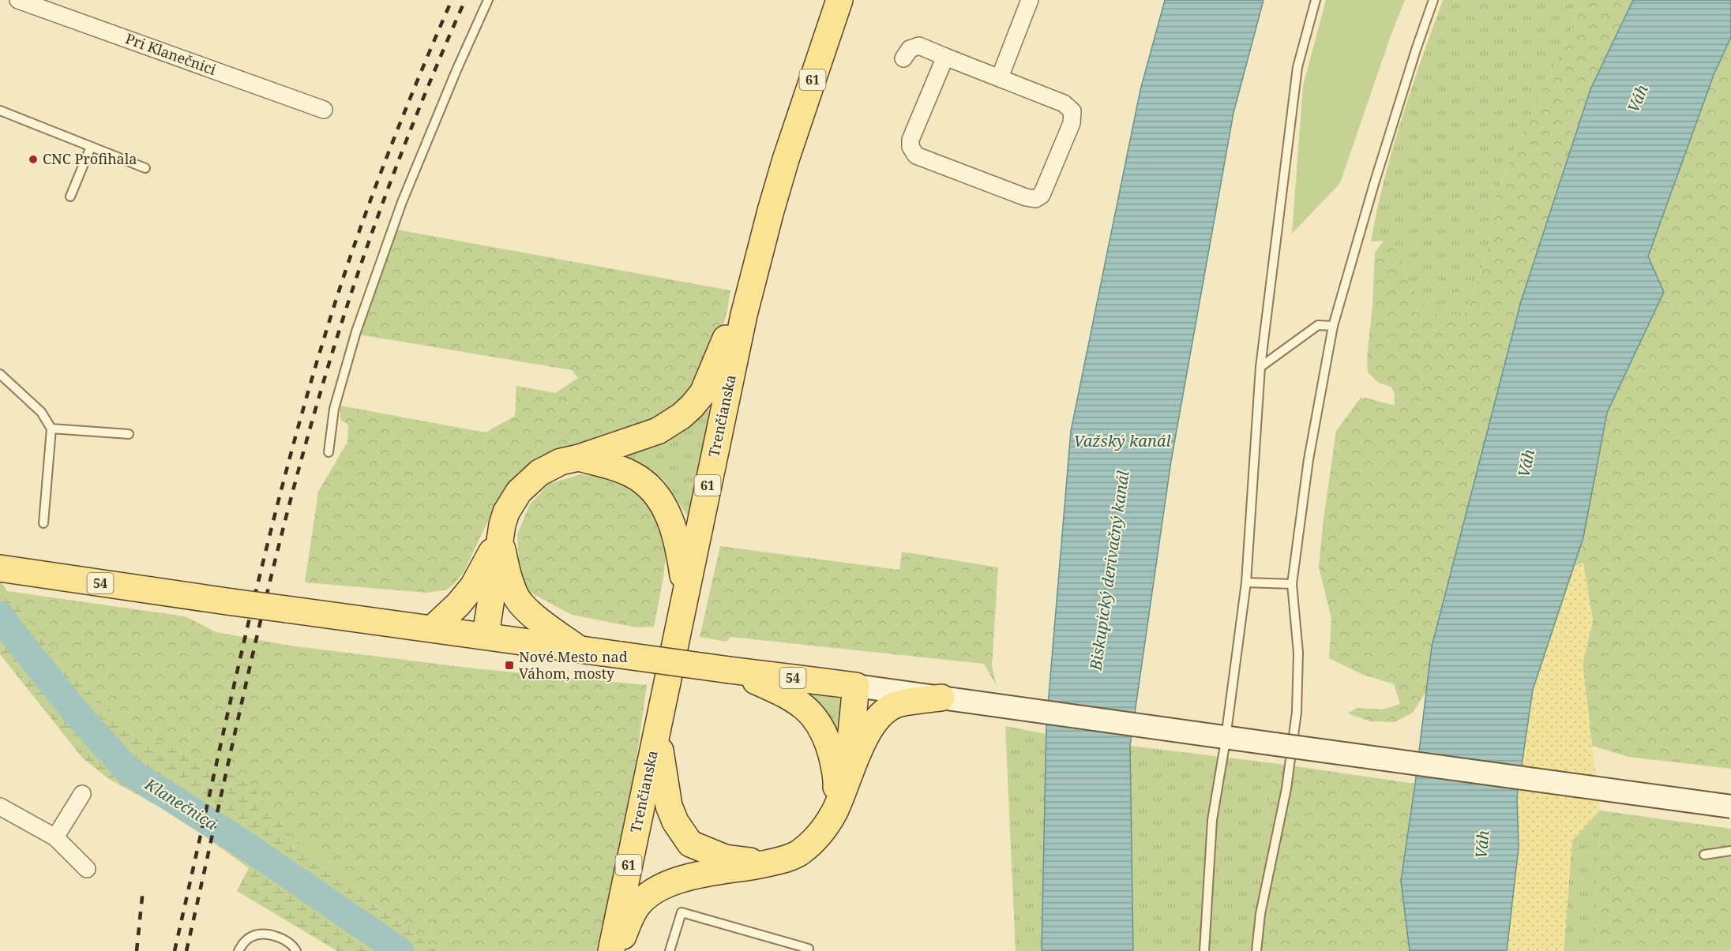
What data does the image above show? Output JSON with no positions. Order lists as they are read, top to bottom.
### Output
{
  "streets": {
    "main road": ["61", "Trenčianska", "54"],
    "street": ["Pri Klanečnici"]
  },
  "water": [
    "Váh",
    "Važský kanál",
    "Biskupický derivačný kanál",
    "Klanečnica"
  ],
  "places": {
    "other": ["CNC Profihala"],
    "transit": ["Nové Mesto nad Váhom, mosty"]
  }
}
